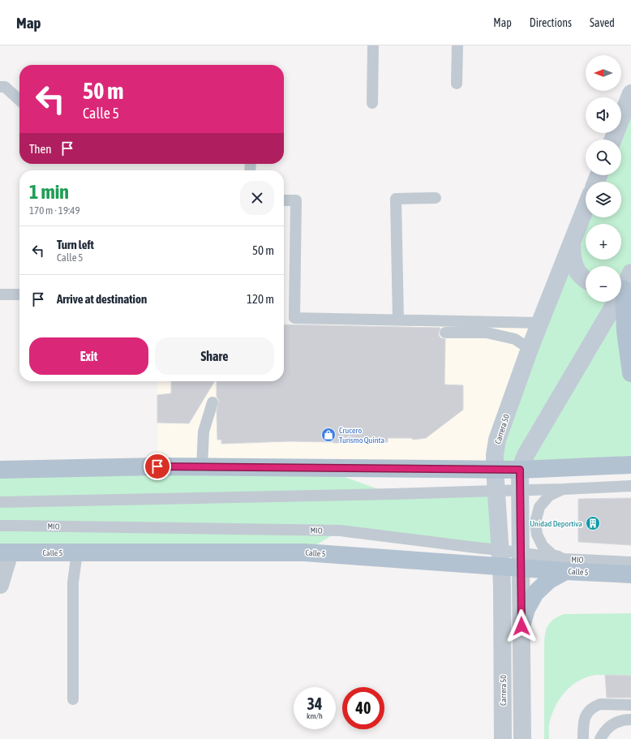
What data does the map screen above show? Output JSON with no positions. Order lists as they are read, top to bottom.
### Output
{
  "streets": {
    "main road": ["Carrera 50", "Calle 5"],
    "lane": ["MIO"]
  },
  "crossings": [
    ["Carrera 50", "MIO"],
    ["Carrera 50", "Calle 5"],
    ["MIO", "Calle 5"]
  ],
  "places": {
    "shop": ["Crucero Turismo Quinta"],
    "building": ["Unidad Deportiva"]
  },
  "north": "left",
  "page": {
    "header": "Map",
    "nav": ["Map", "Directions", "Saved"],
    "map_buttons": ["+", "−"],
    "turn": ["50 m", "Calle 5"],
    "then": "Then",
    "heading": ["1 min", "170 m · 19:49"],
    "list": [
      {
        "name": "Turn left",
        "note": "Calle 5",
        "value": "50 m"
      },
      {
        "name": "Arrive at destination",
        "value": "120 m"
      }
    ],
    "buttons": ["Exit", "Share"],
    "speed": "34 km/h",
    "limit": "40"
  }
}
